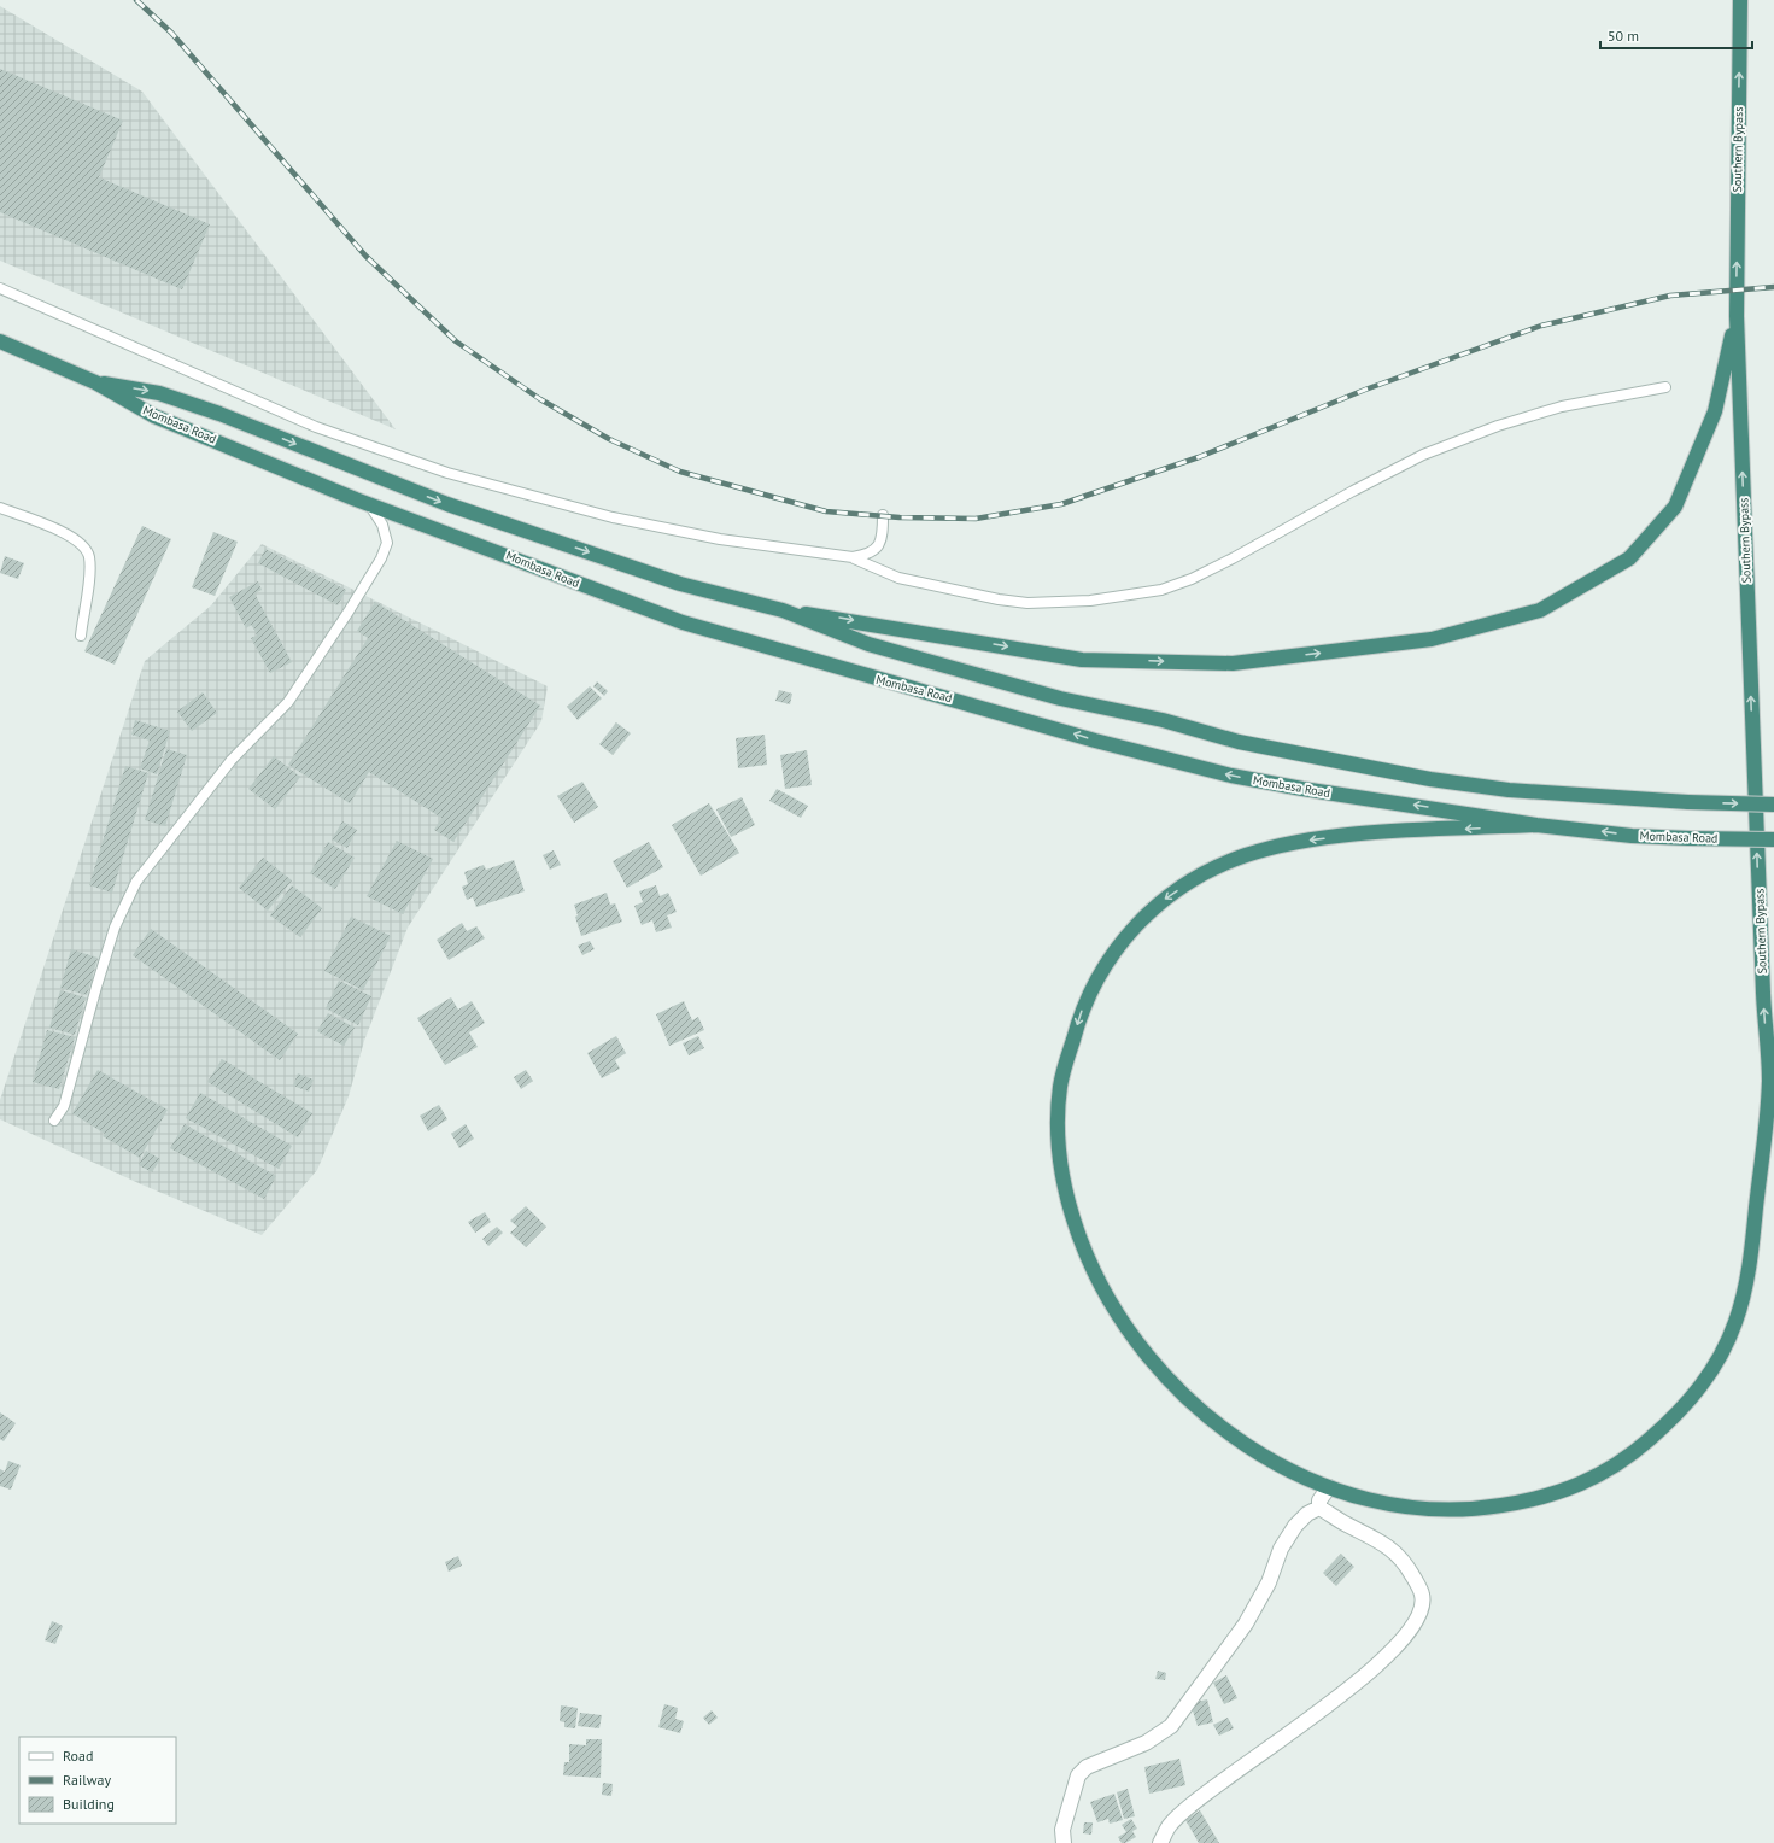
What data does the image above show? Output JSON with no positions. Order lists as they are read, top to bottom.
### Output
{
  "streets": {
    "highway": ["Southern Bypass", "Mombasa Road"]
  },
  "crossings": [
    ["Southern Bypass", "Mombasa Road"]
  ],
  "legend": ["Road", "Railway", "Building"],
  "scale_bar": "50 m"
}
